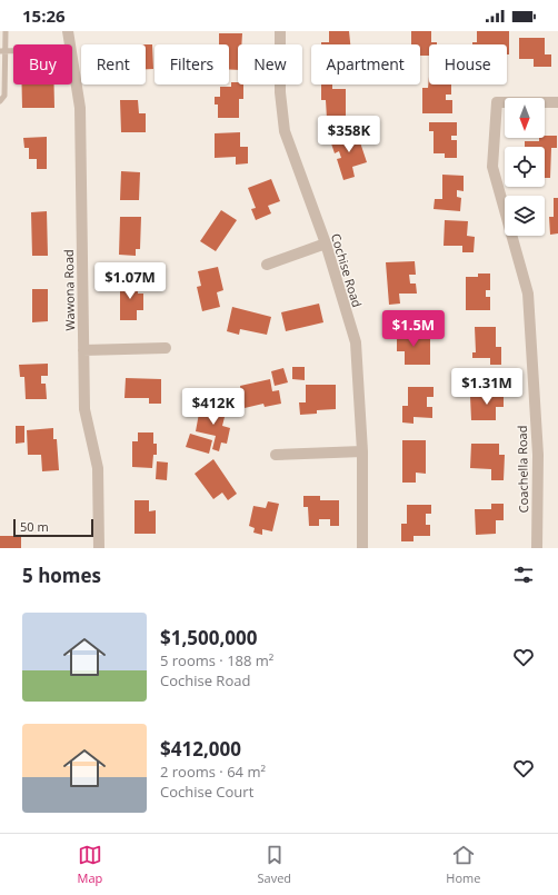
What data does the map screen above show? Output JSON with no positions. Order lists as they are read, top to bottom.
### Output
{
  "streets": {
    "street": ["Cochise Road", "Wawona Road", "Coachella Road"]
  },
  "scale_bar": "50 m",
  "north": "bottom",
  "page": {
    "status": "15:26",
    "chip": [
      "Buy",
      "Rent",
      "Filters",
      "New",
      "Apartment",
      "House"
    ],
    "price": [
      "$358K",
      "$1.07M",
      "$1.5M",
      "$1.31M",
      "$412K"
    ],
    "scale": "50 m",
    "heading": "5 homes",
    "list": [
      {
        "name": "$1,500,000",
        "note": "5 rooms · 188 m² · Cochise Road"
      },
      {
        "name": "$412,000",
        "note": "2 rooms · 64 m² · Cochise Court"
      }
    ],
    "tabs": ["Map", "Saved", "Home"]
  }
}
